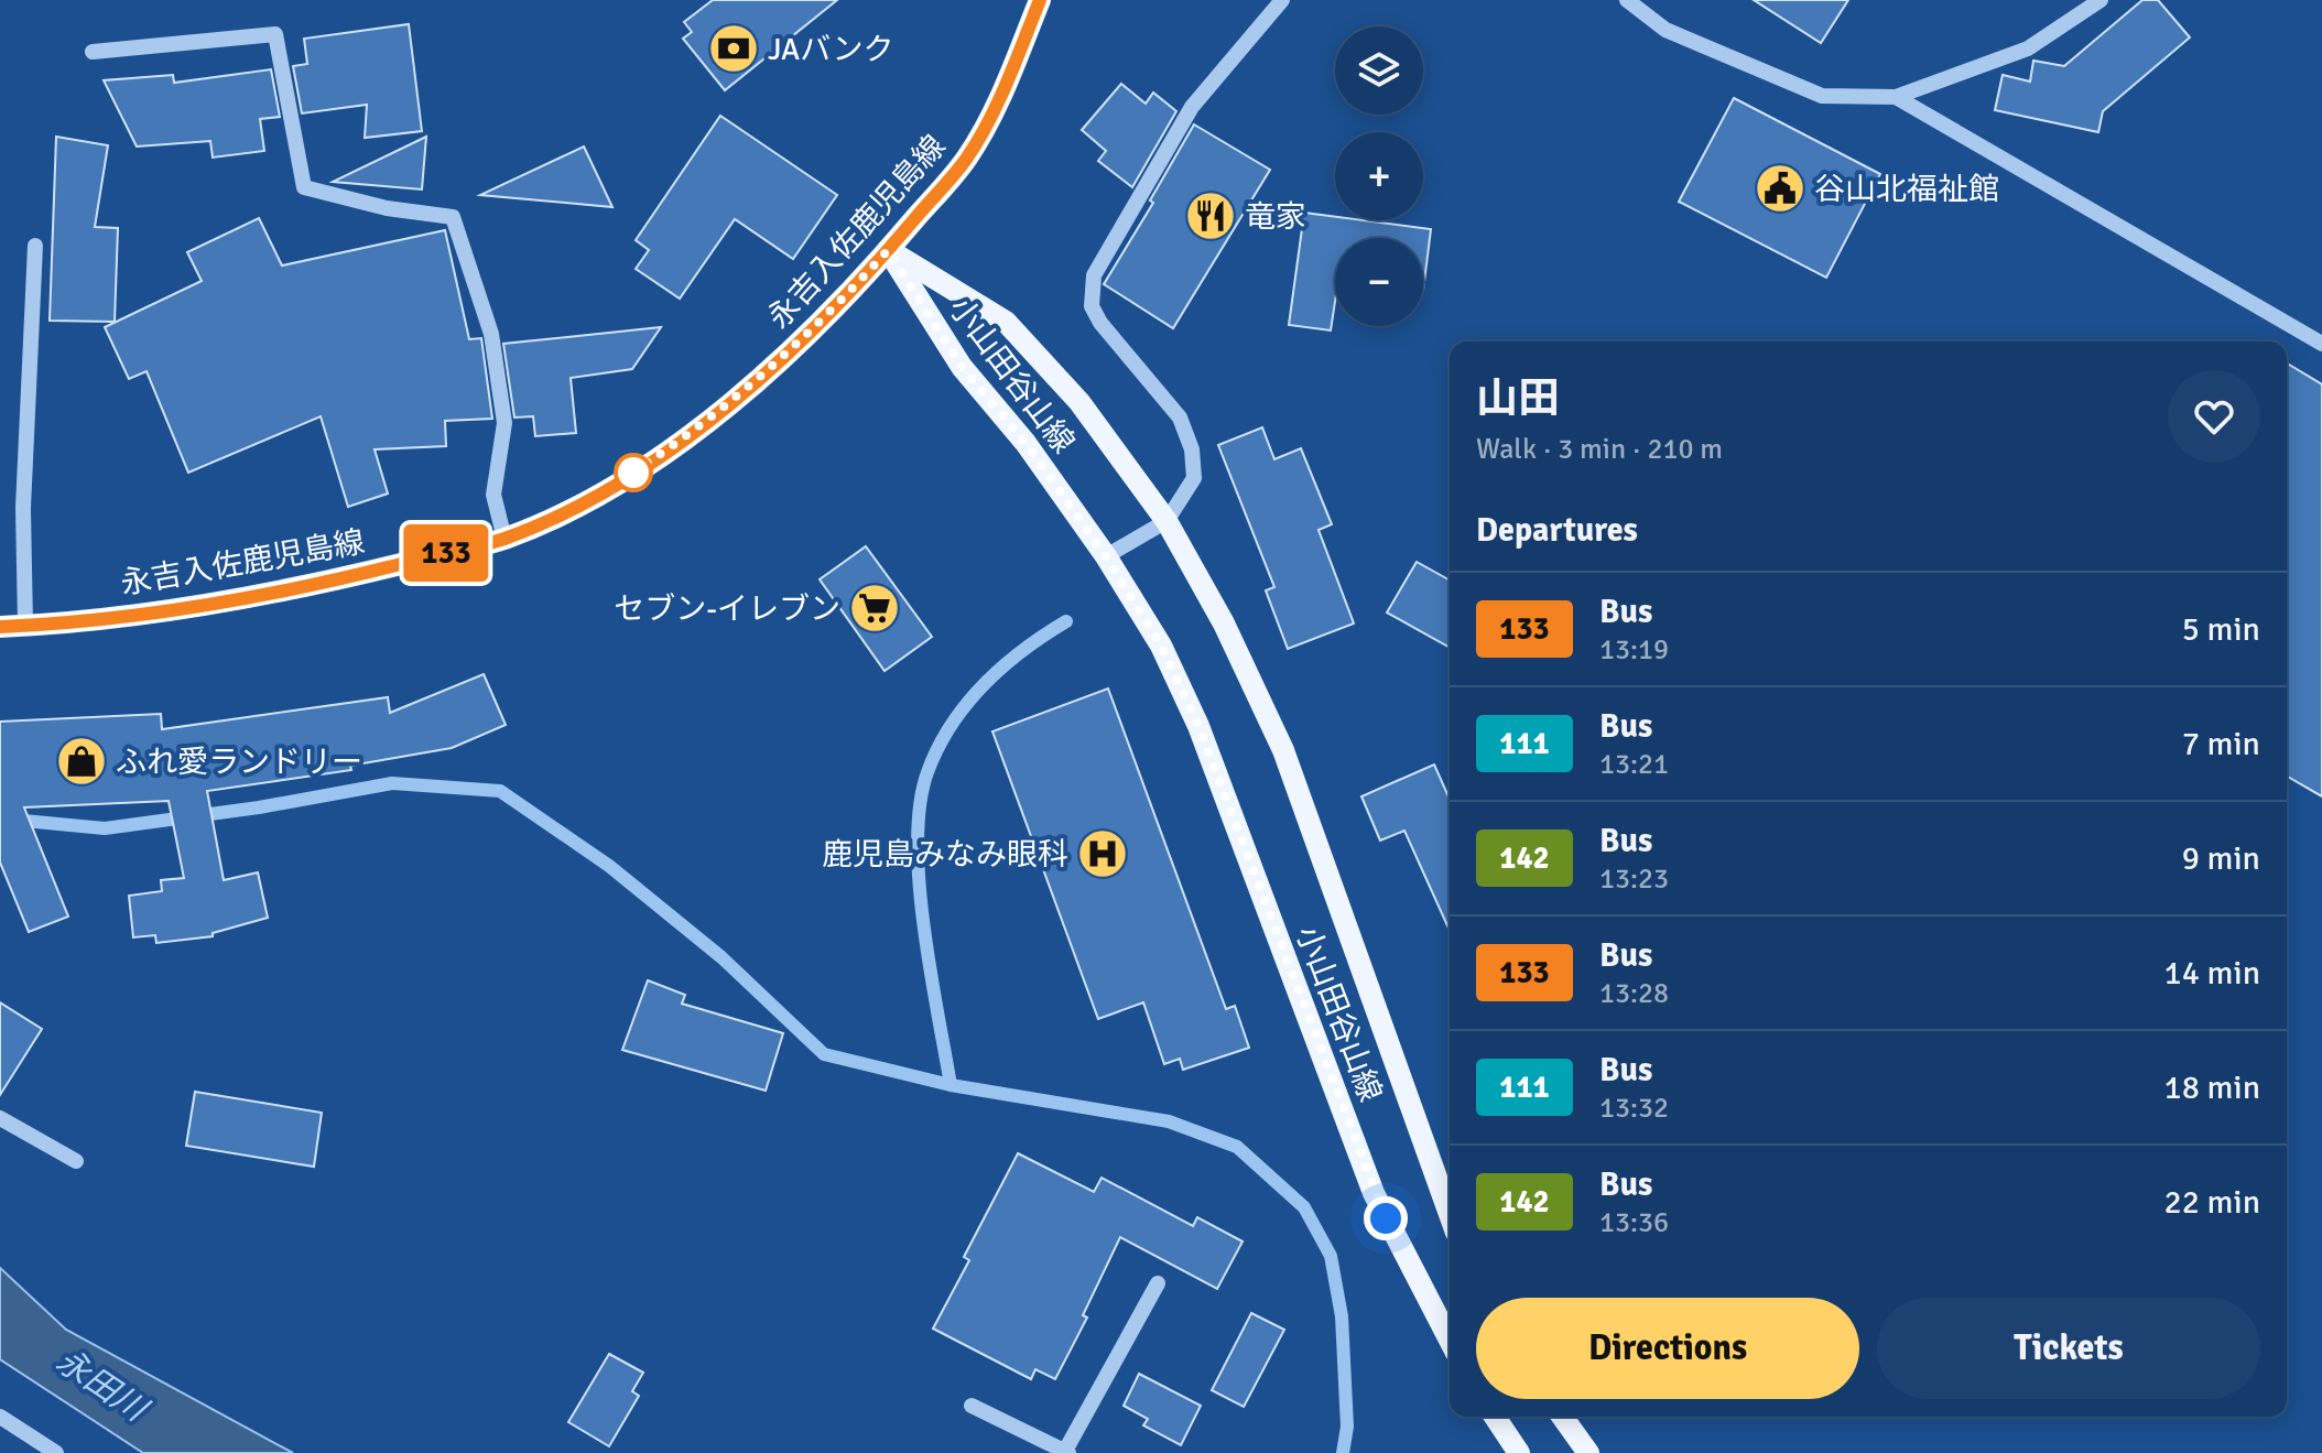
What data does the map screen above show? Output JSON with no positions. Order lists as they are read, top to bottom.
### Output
{
  "streets": {
    "main road": ["永吉入佐鹿児島線", "小山田谷山線"]
  },
  "crossings": [
    ["永吉入佐鹿児島線", "小山田谷山線"]
  ],
  "water": ["永田川"],
  "places": {
    "bank": ["JAバンク"],
    "public building": ["谷山北福祉館"],
    "restaurant": ["竜家"],
    "supermarket": ["セブン-イレブン"],
    "shop": ["ふれ愛ランドリー"],
    "hospital": ["鹿児島みなみ眼科"]
  },
  "lines": ["bus line 133"],
  "page": {
    "on_map": "133",
    "map_buttons": ["+", "−"],
    "heading": [
      ["山田", "Walk · 3 min · 210 m"],
      "Departures"
    ],
    "list": [
      {
        "mark": "133",
        "name": "Bus",
        "note": "13:19",
        "value": "5 min"
      },
      {
        "mark": "111",
        "name": "Bus",
        "note": "13:21",
        "value": "7 min"
      },
      {
        "mark": "142",
        "name": "Bus",
        "note": "13:23",
        "value": "9 min"
      },
      {
        "mark": "133",
        "name": "Bus",
        "note": "13:28",
        "value": "14 min"
      },
      {
        "mark": "111",
        "name": "Bus",
        "note": "13:32",
        "value": "18 min"
      },
      {
        "mark": "142",
        "name": "Bus",
        "note": "13:36",
        "value": "22 min"
      }
    ],
    "buttons": ["Directions", "Tickets"]
  }
}
